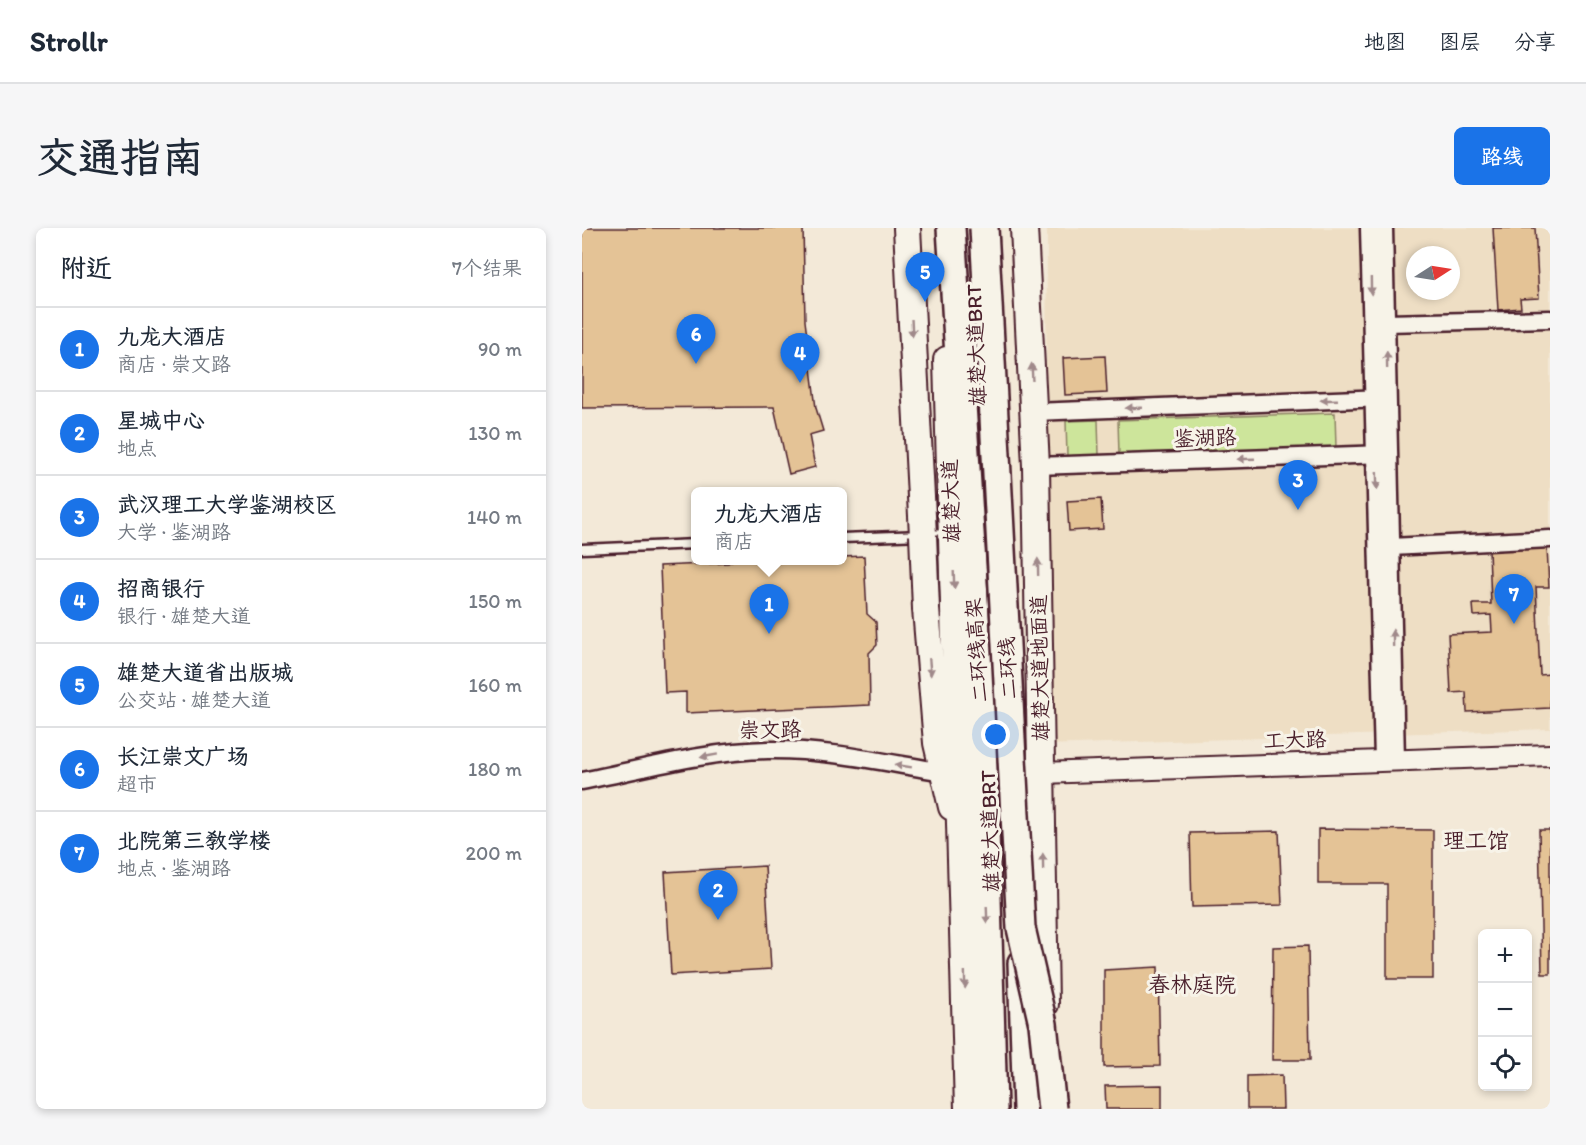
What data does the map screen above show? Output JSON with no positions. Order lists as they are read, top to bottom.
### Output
{
  "streets": {
    "highway": ["二环线高架", "二环线"],
    "main road": ["雄楚大道", "雄楚大道地面道"],
    "street": ["鉴湖路", "崇文路", "工大路"],
    "lane": ["雄楚大道BRT"]
  },
  "crossings": [
    ["雄楚大道BRT", "二环线"],
    ["鉴湖路", "雄楚大道地面道"],
    ["雄楚大道", "崇文路"],
    ["雄楚大道地面道", "工大路"]
  ],
  "one_way": ["鉴湖路", "二环线高架", "崇文路"],
  "districts": ["理工馆", "春林庭院"],
  "north": "right",
  "page": {
    "header": "Strollr",
    "nav": ["地图", "图层", "分享"],
    "buttons": "路线",
    "title": "交通指南",
    "heading": ["附近", "7个结果"],
    "pins": [
      "5",
      "6",
      "4",
      "3",
      "7",
      "1",
      "2"
    ],
    "list": [
      {
        "mark": "1",
        "name": "九龙大酒店",
        "note": "商店 · 崇文路",
        "value": "90 m"
      },
      {
        "mark": "2",
        "name": "星城中心",
        "note": "地点",
        "value": "130 m"
      },
      {
        "mark": "3",
        "name": "武汉理工大学鉴湖校区",
        "note": "大学 · 鉴湖路",
        "value": "140 m"
      },
      {
        "mark": "4",
        "name": "招商银行",
        "note": "银行 · 雄楚大道",
        "value": "150 m"
      },
      {
        "mark": "5",
        "name": "雄楚大道省出版城",
        "note": "公交站 · 雄楚大道",
        "value": "160 m"
      },
      {
        "mark": "6",
        "name": "长江崇文广场",
        "note": "超市",
        "value": "180 m"
      },
      {
        "mark": "7",
        "name": "北院第三教学楼",
        "note": "地点 · 鉴湖路",
        "value": "200 m"
      }
    ],
    "popup": ["九龙大酒店", "商店"],
    "map_buttons": ["+", "−"]
  }
}
